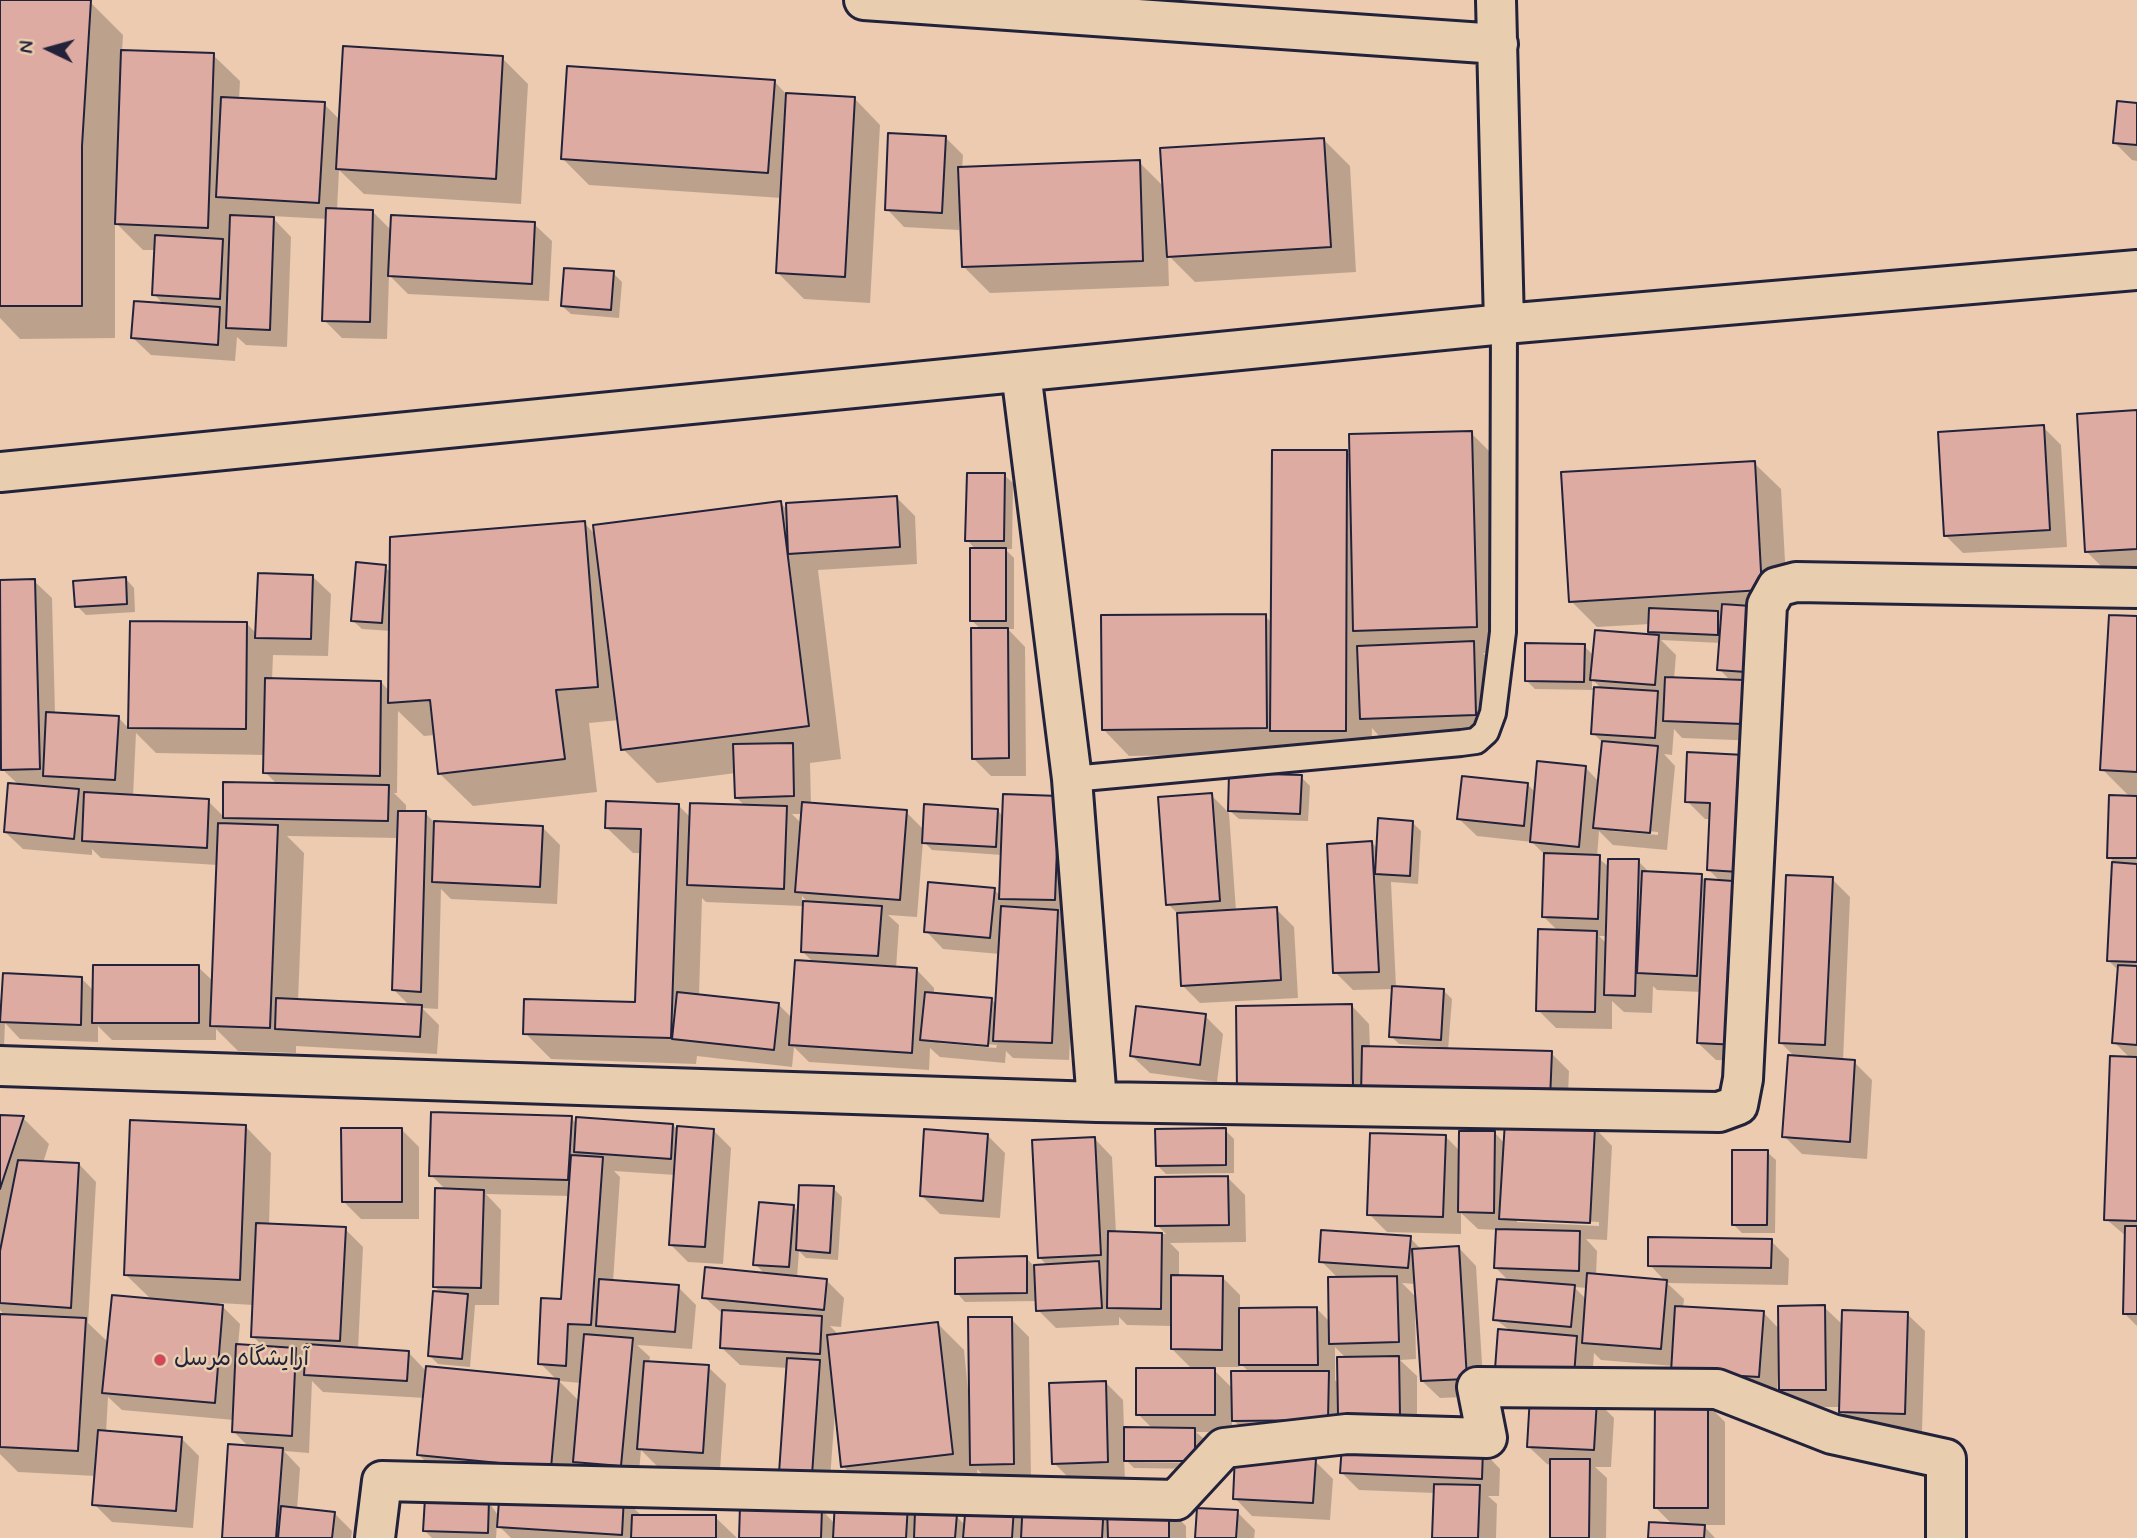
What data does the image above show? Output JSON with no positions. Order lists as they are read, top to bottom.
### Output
{
  "places": ["آرایشگاه مرسل"],
  "north": "left"
}
